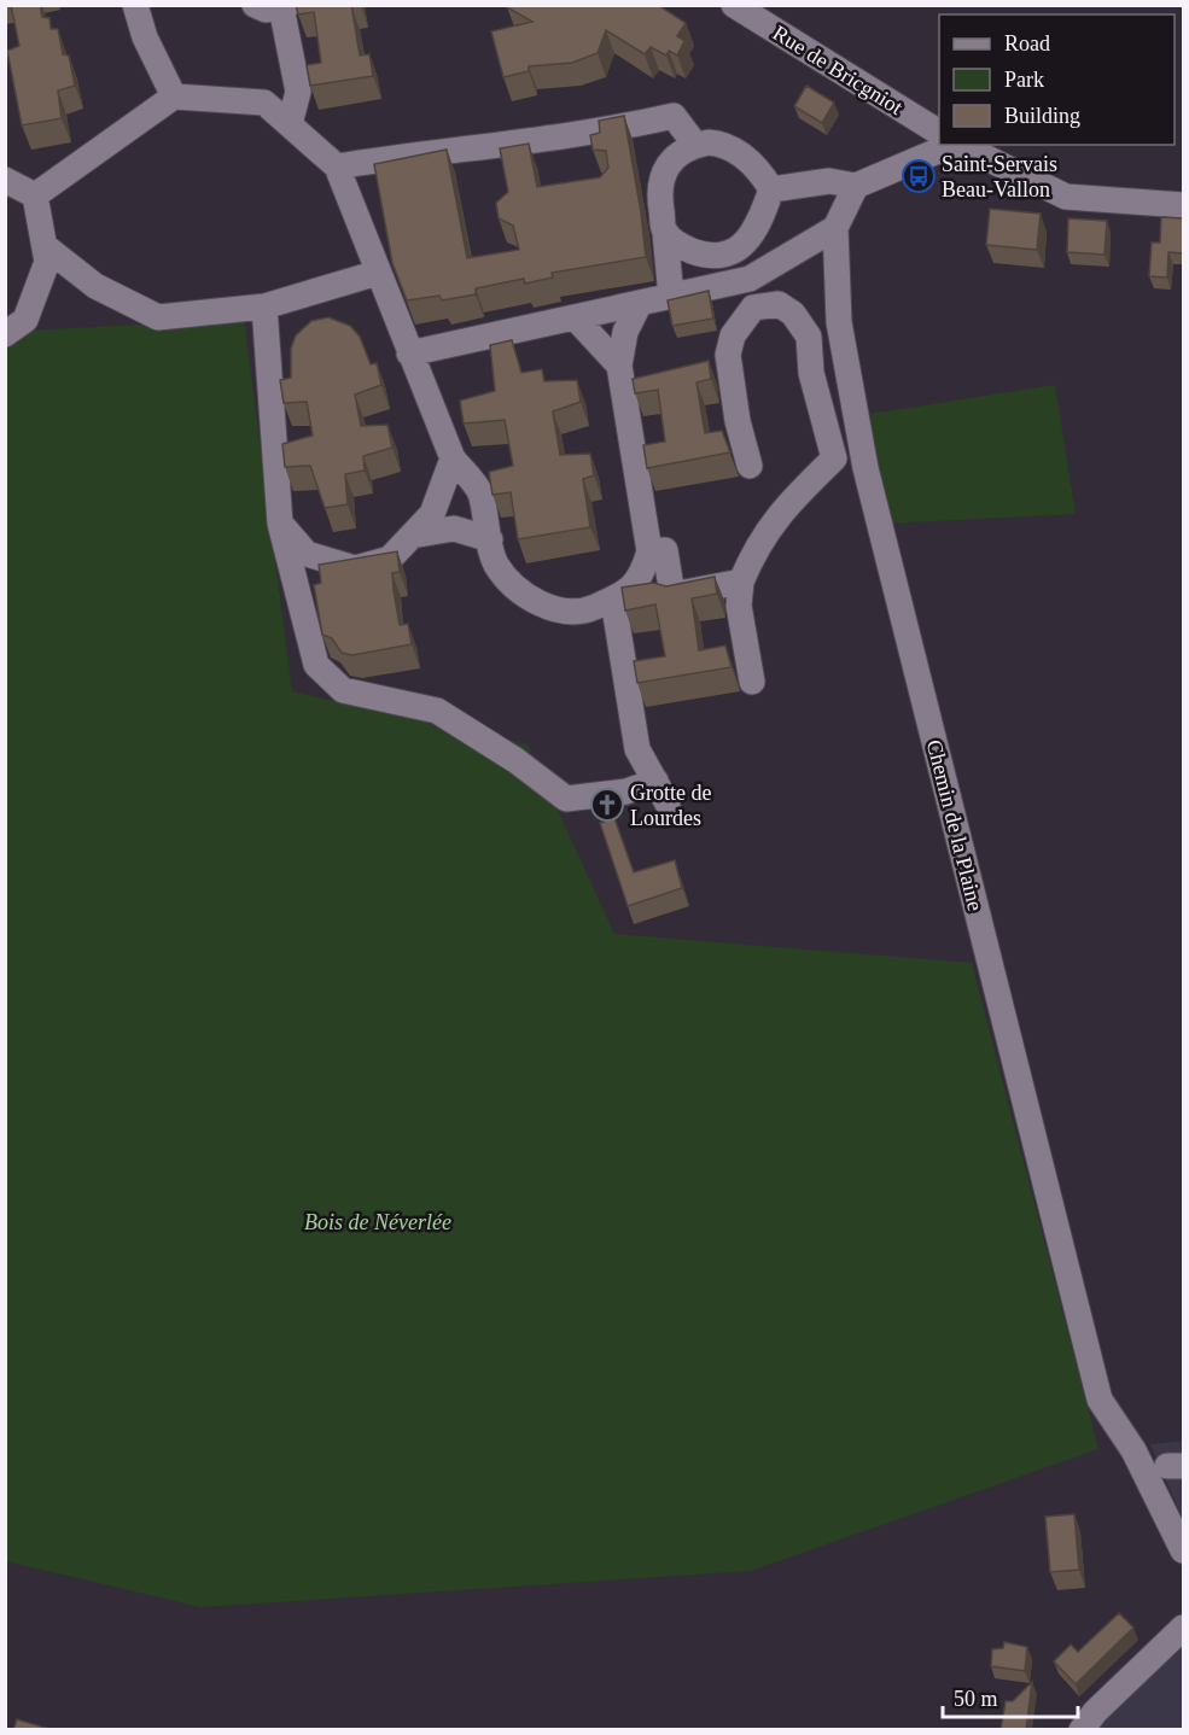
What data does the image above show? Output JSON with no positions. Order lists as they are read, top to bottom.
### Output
{
  "streets": {
    "street": ["Rue de Bricgniot", "Chemin de la Plaine"]
  },
  "parks": ["Bois de Néverlée"],
  "places": {
    "bus stop": ["Saint-Servais Beau-Vallon"],
    "church": ["Grotte de Lourdes"]
  },
  "legend": ["Road", "Park", "Building"],
  "scale_bar": "50 m"
}
